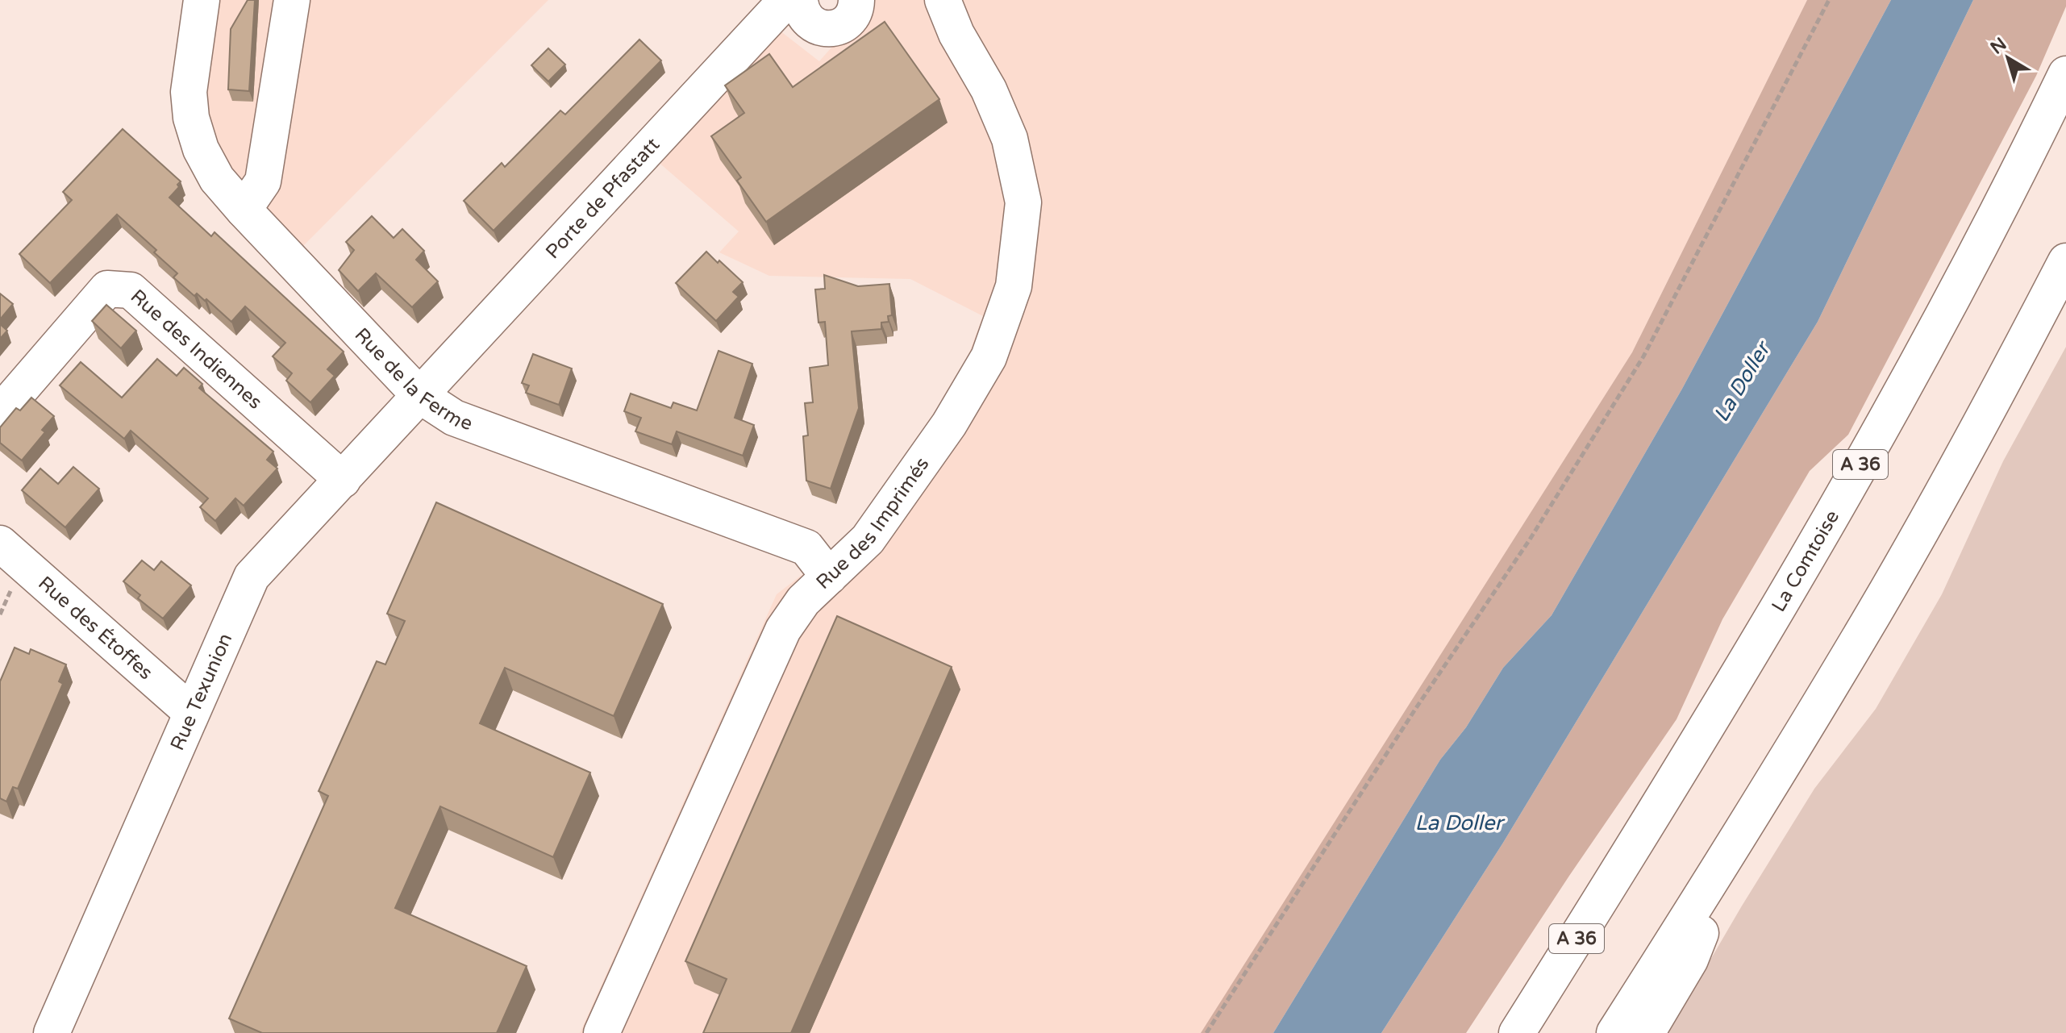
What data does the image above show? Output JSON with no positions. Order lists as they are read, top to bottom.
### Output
{
  "streets": {
    "main road": [
      "Porte de Pfastatt",
      "Rue des Indiennes",
      "Rue de la Ferme",
      "A 36",
      "Rue des Imprimés",
      "La Comtoise",
      "Rue des Étoffes",
      "Rue Texunion"
    ]
  },
  "crossings": [
    ["Porte de Pfastatt", "Rue de la Ferme"],
    ["Porte de Pfastatt", "Rue Texunion"],
    ["Rue des Indiennes", "Rue Texunion"],
    ["Rue de la Ferme", "Rue des Imprimés"],
    ["Rue de la Ferme", "Rue Texunion"],
    ["Rue des Étoffes", "Rue Texunion"]
  ],
  "water": ["La Doller"],
  "north": "top left"
}
